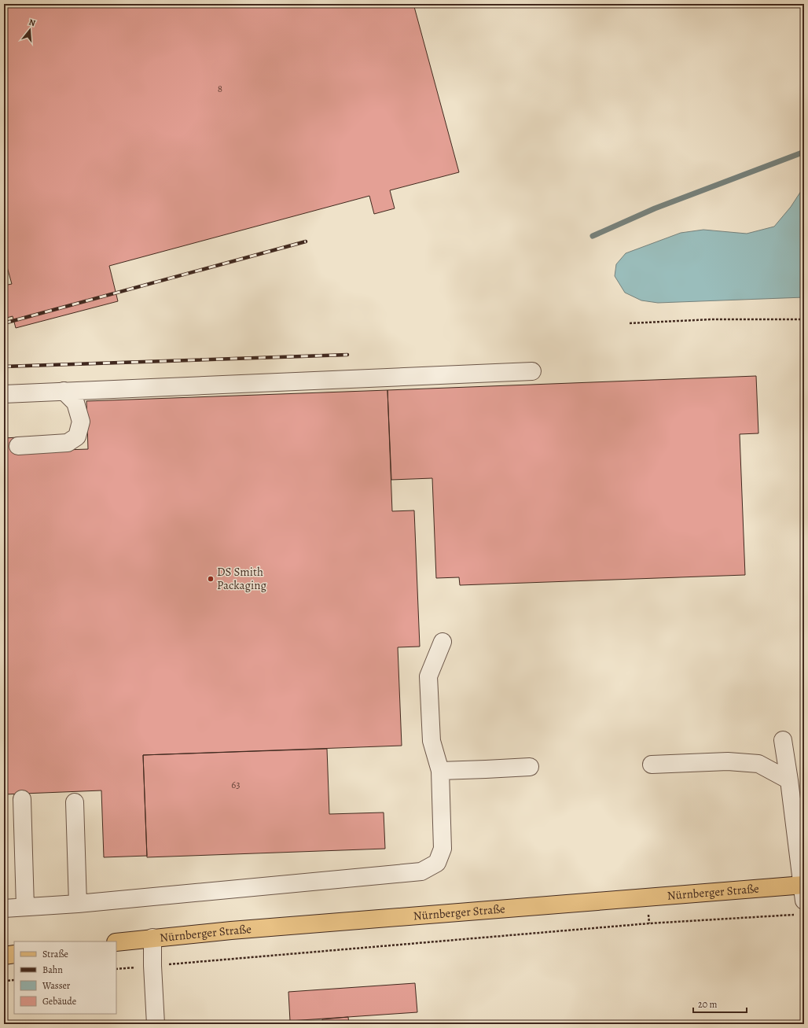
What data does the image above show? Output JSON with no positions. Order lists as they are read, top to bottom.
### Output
{
  "streets": {
    "main road": ["Nürnberger Straße"]
  },
  "places": ["DS Smith Packaging"],
  "house_numbers": ["8", "63"],
  "legend": [
    "Straße",
    "Bahn",
    "Wasser",
    "Gebäude"
  ],
  "scale_bar": "20 m",
  "north": "top"
}
